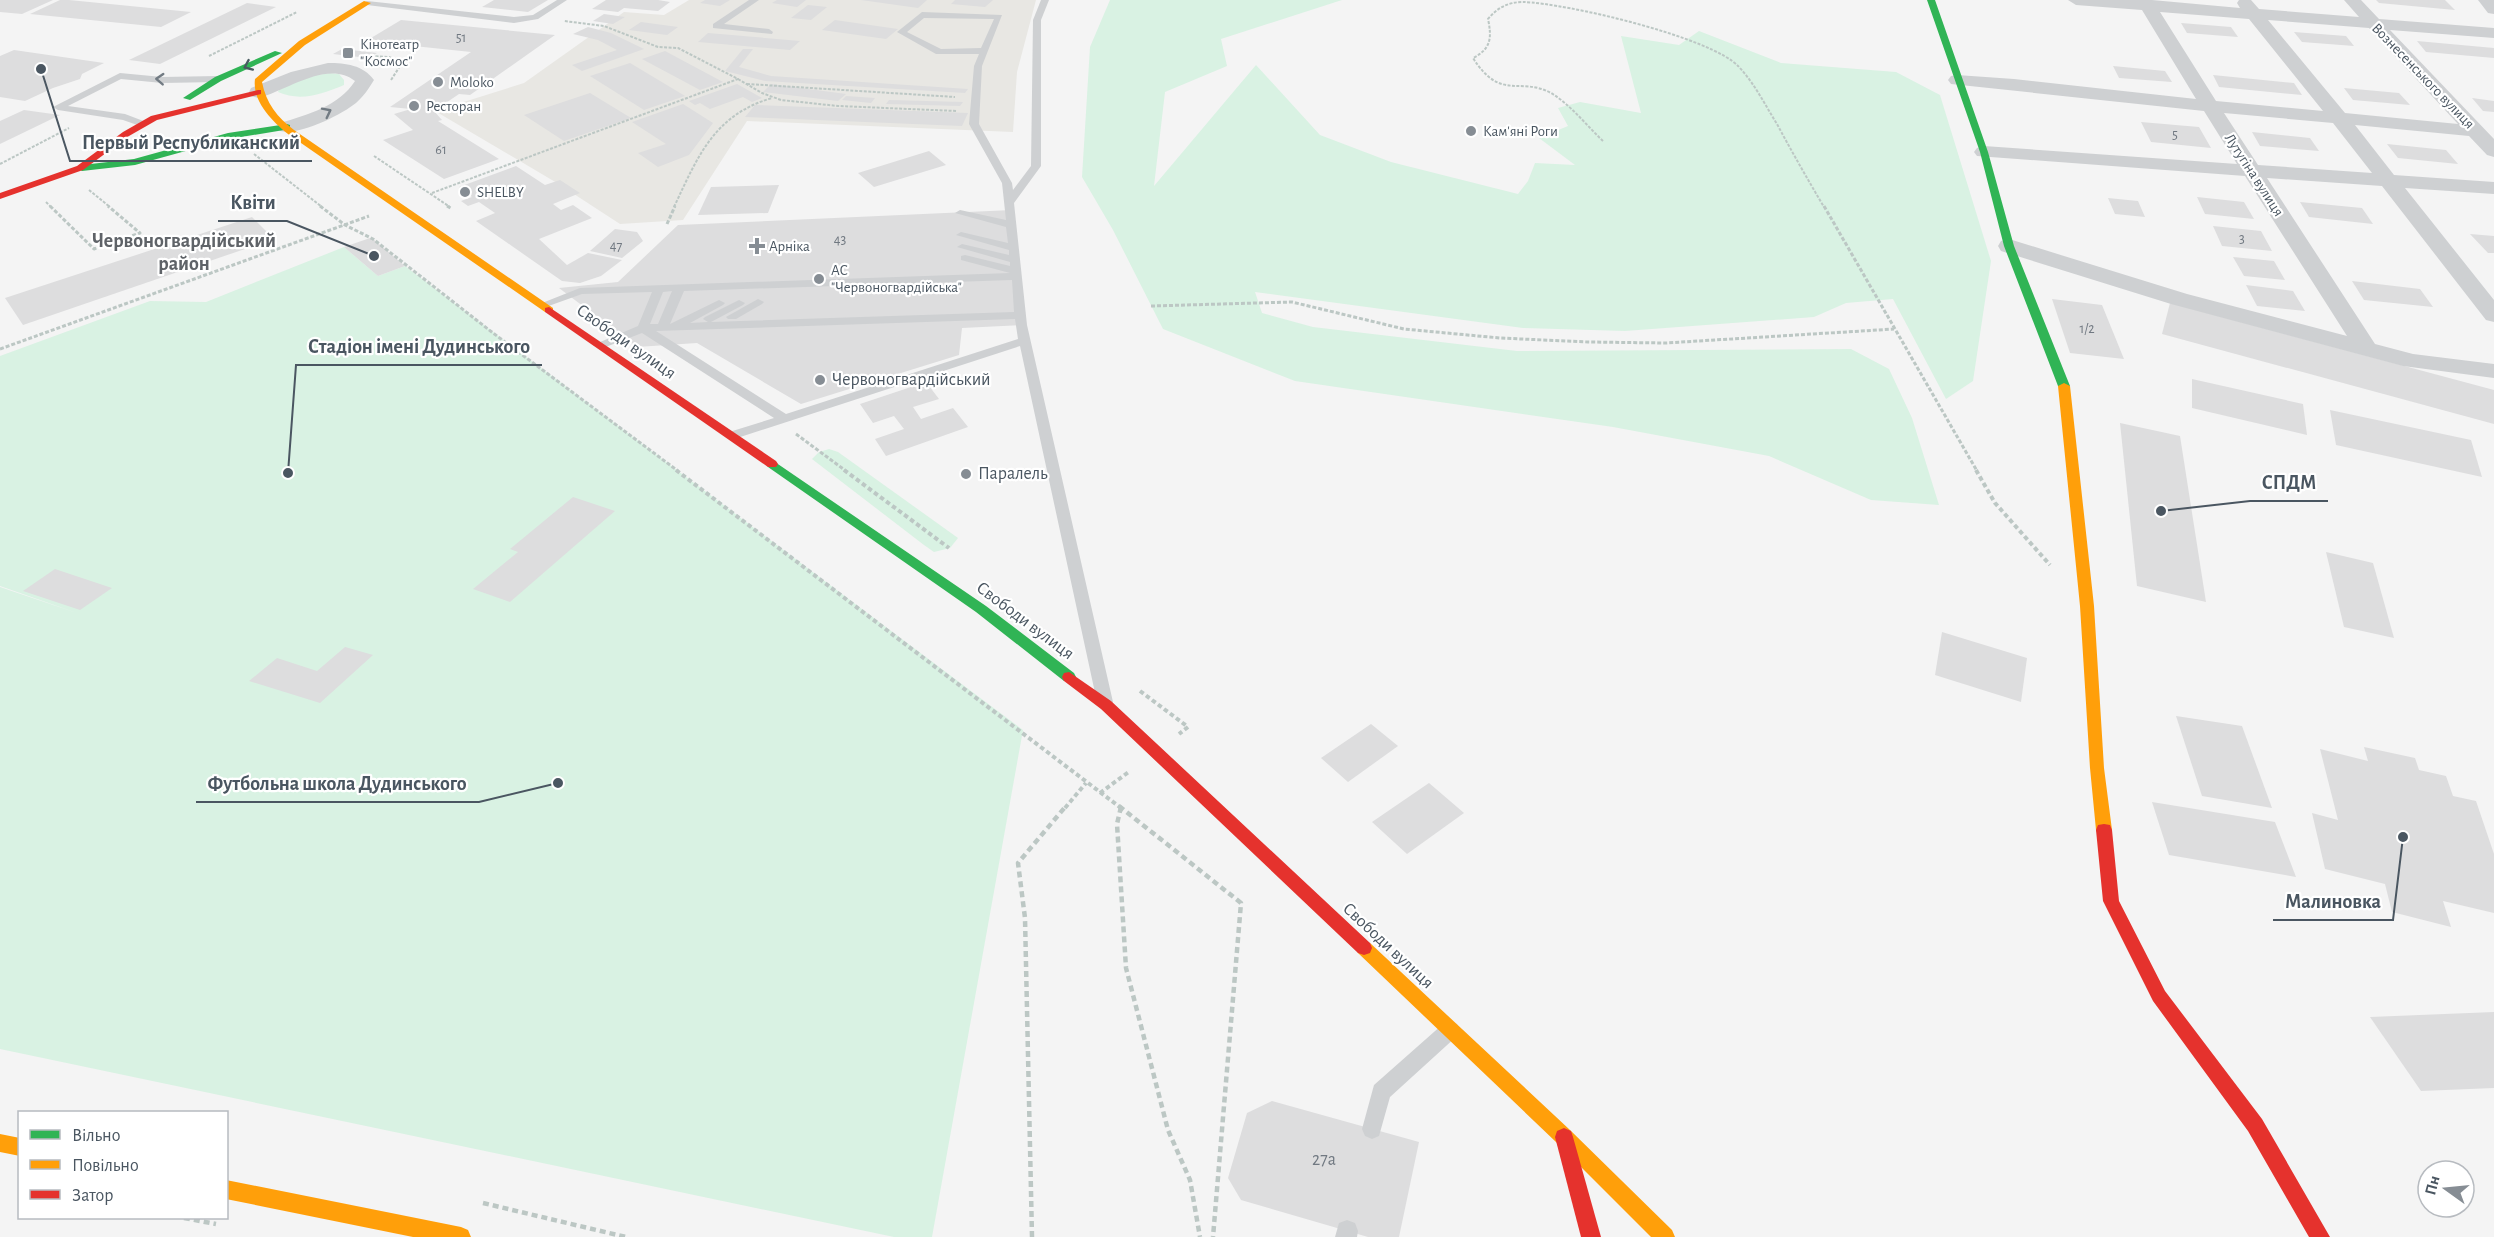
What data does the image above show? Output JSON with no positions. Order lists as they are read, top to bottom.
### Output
{
  "streets": {
    "street": ["Вознесенського вулиця", "Лутугіна вулиця", "Свободи вулиця"]
  },
  "districts": ["Червоногвардійський район"],
  "places": {
    "transit": ["Кінотеатр \"Космос\""],
    "other": [
      "Первый Республиканский",
      "Moloko",
      "Ресторан",
      "Кам'яні Роги",
      "SHELBY",
      "Квіти",
      "АС \"Червоногвардійська\"",
      "Червоногвардійський",
      "Стадіон імені Дудинського",
      "Паралель",
      "СПДМ",
      "Футбольна школа Дудинського",
      "Малиновка"
    ],
    "health": ["Арніка"]
  },
  "house_numbers": [
    "51",
    "5",
    "61",
    "3",
    "43",
    "47",
    "1/2",
    "27а"
  ],
  "legend": ["Вільно", "Повільно", "Затор"],
  "north": "left"
}
